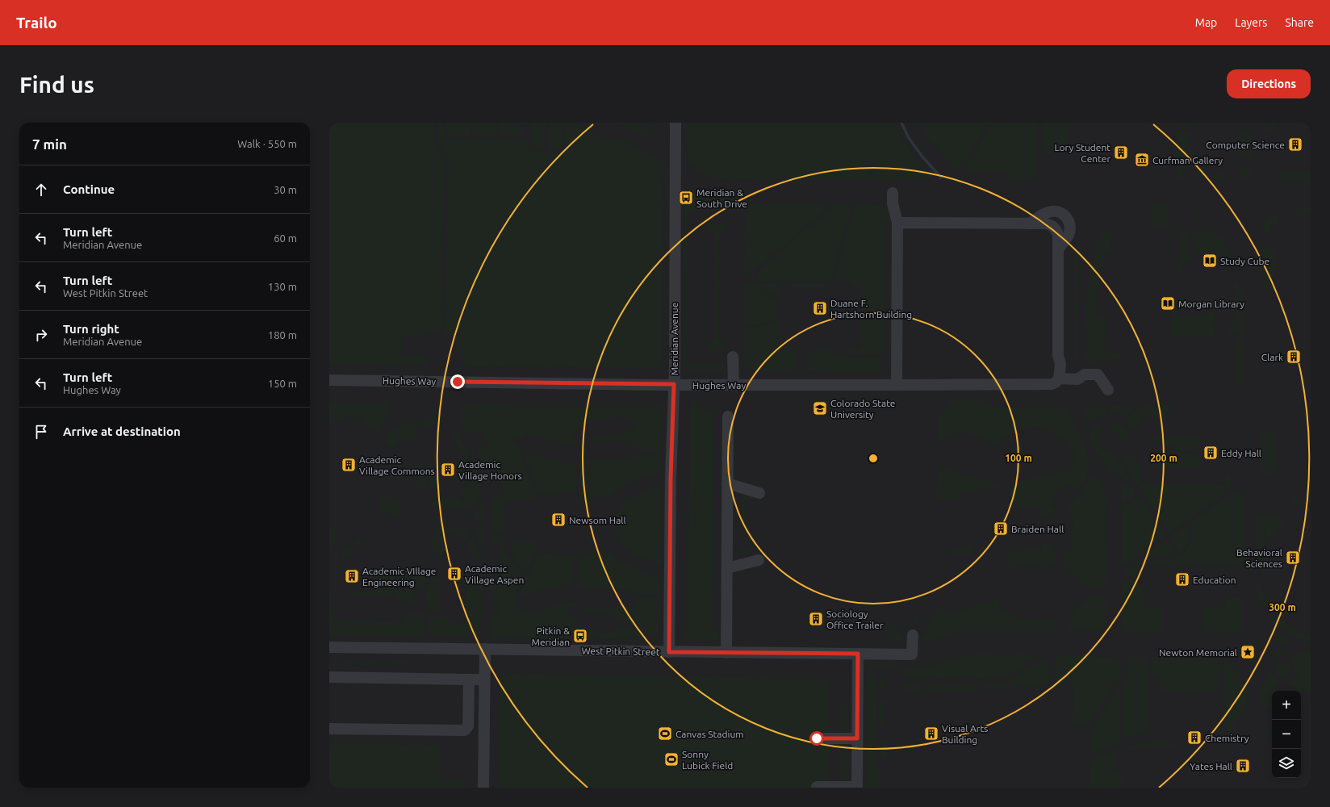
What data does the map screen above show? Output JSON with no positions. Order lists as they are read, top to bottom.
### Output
{
  "streets": {
    "street": ["Meridian Avenue", "Hughes Way", "West Pitkin Street"]
  },
  "crossings": [
    ["Meridian Avenue", "Hughes Way"],
    ["Meridian Avenue", "West Pitkin Street"]
  ],
  "places": {
    "building": [
      "Computer Science",
      "Lory Student Center",
      "Duane F. Hartshorn Building",
      "Clark",
      "Eddy Hall",
      "Academic Village Commons",
      "Academic Village Honors",
      "Newsom Hall",
      "Braiden Hall",
      "Behavioral Sciences",
      "Academic Village Aspen",
      "Academic VIllage Engineering",
      "Education",
      "Sociology Office Trailer",
      "Visual Arts Building",
      "Chemistry",
      "Yates Hall"
    ],
    "museum": ["Curfman Gallery"],
    "bus stop": ["Meridian & South Drive", "Pitkin & Meridian"],
    "library": ["Study Cube", "Morgan Library"],
    "school or university": ["Colorado State University"],
    "place": ["Newton Memorial"],
    "sports": ["Canvas Stadium", "Sonny Lubick Field"]
  },
  "page": {
    "header": "Trailo",
    "nav": ["Map", "Layers", "Share"],
    "buttons": "Directions",
    "title": "Find us",
    "heading": ["7 min", "Walk · 550 m"],
    "list": [
      ["Continue", "30 m"],
      ["Turn left", "Meridian Avenue", "60 m"],
      ["Turn left", "West Pitkin Street", "130 m"],
      ["Turn right", "Meridian Avenue", "180 m"],
      ["Turn left", "Hughes Way", "150 m"],
      "Arrive at destination"
    ],
    "map_buttons": ["+", "−"]
  },
  "rings": ["100 m", "200 m", "300 m"]
}
